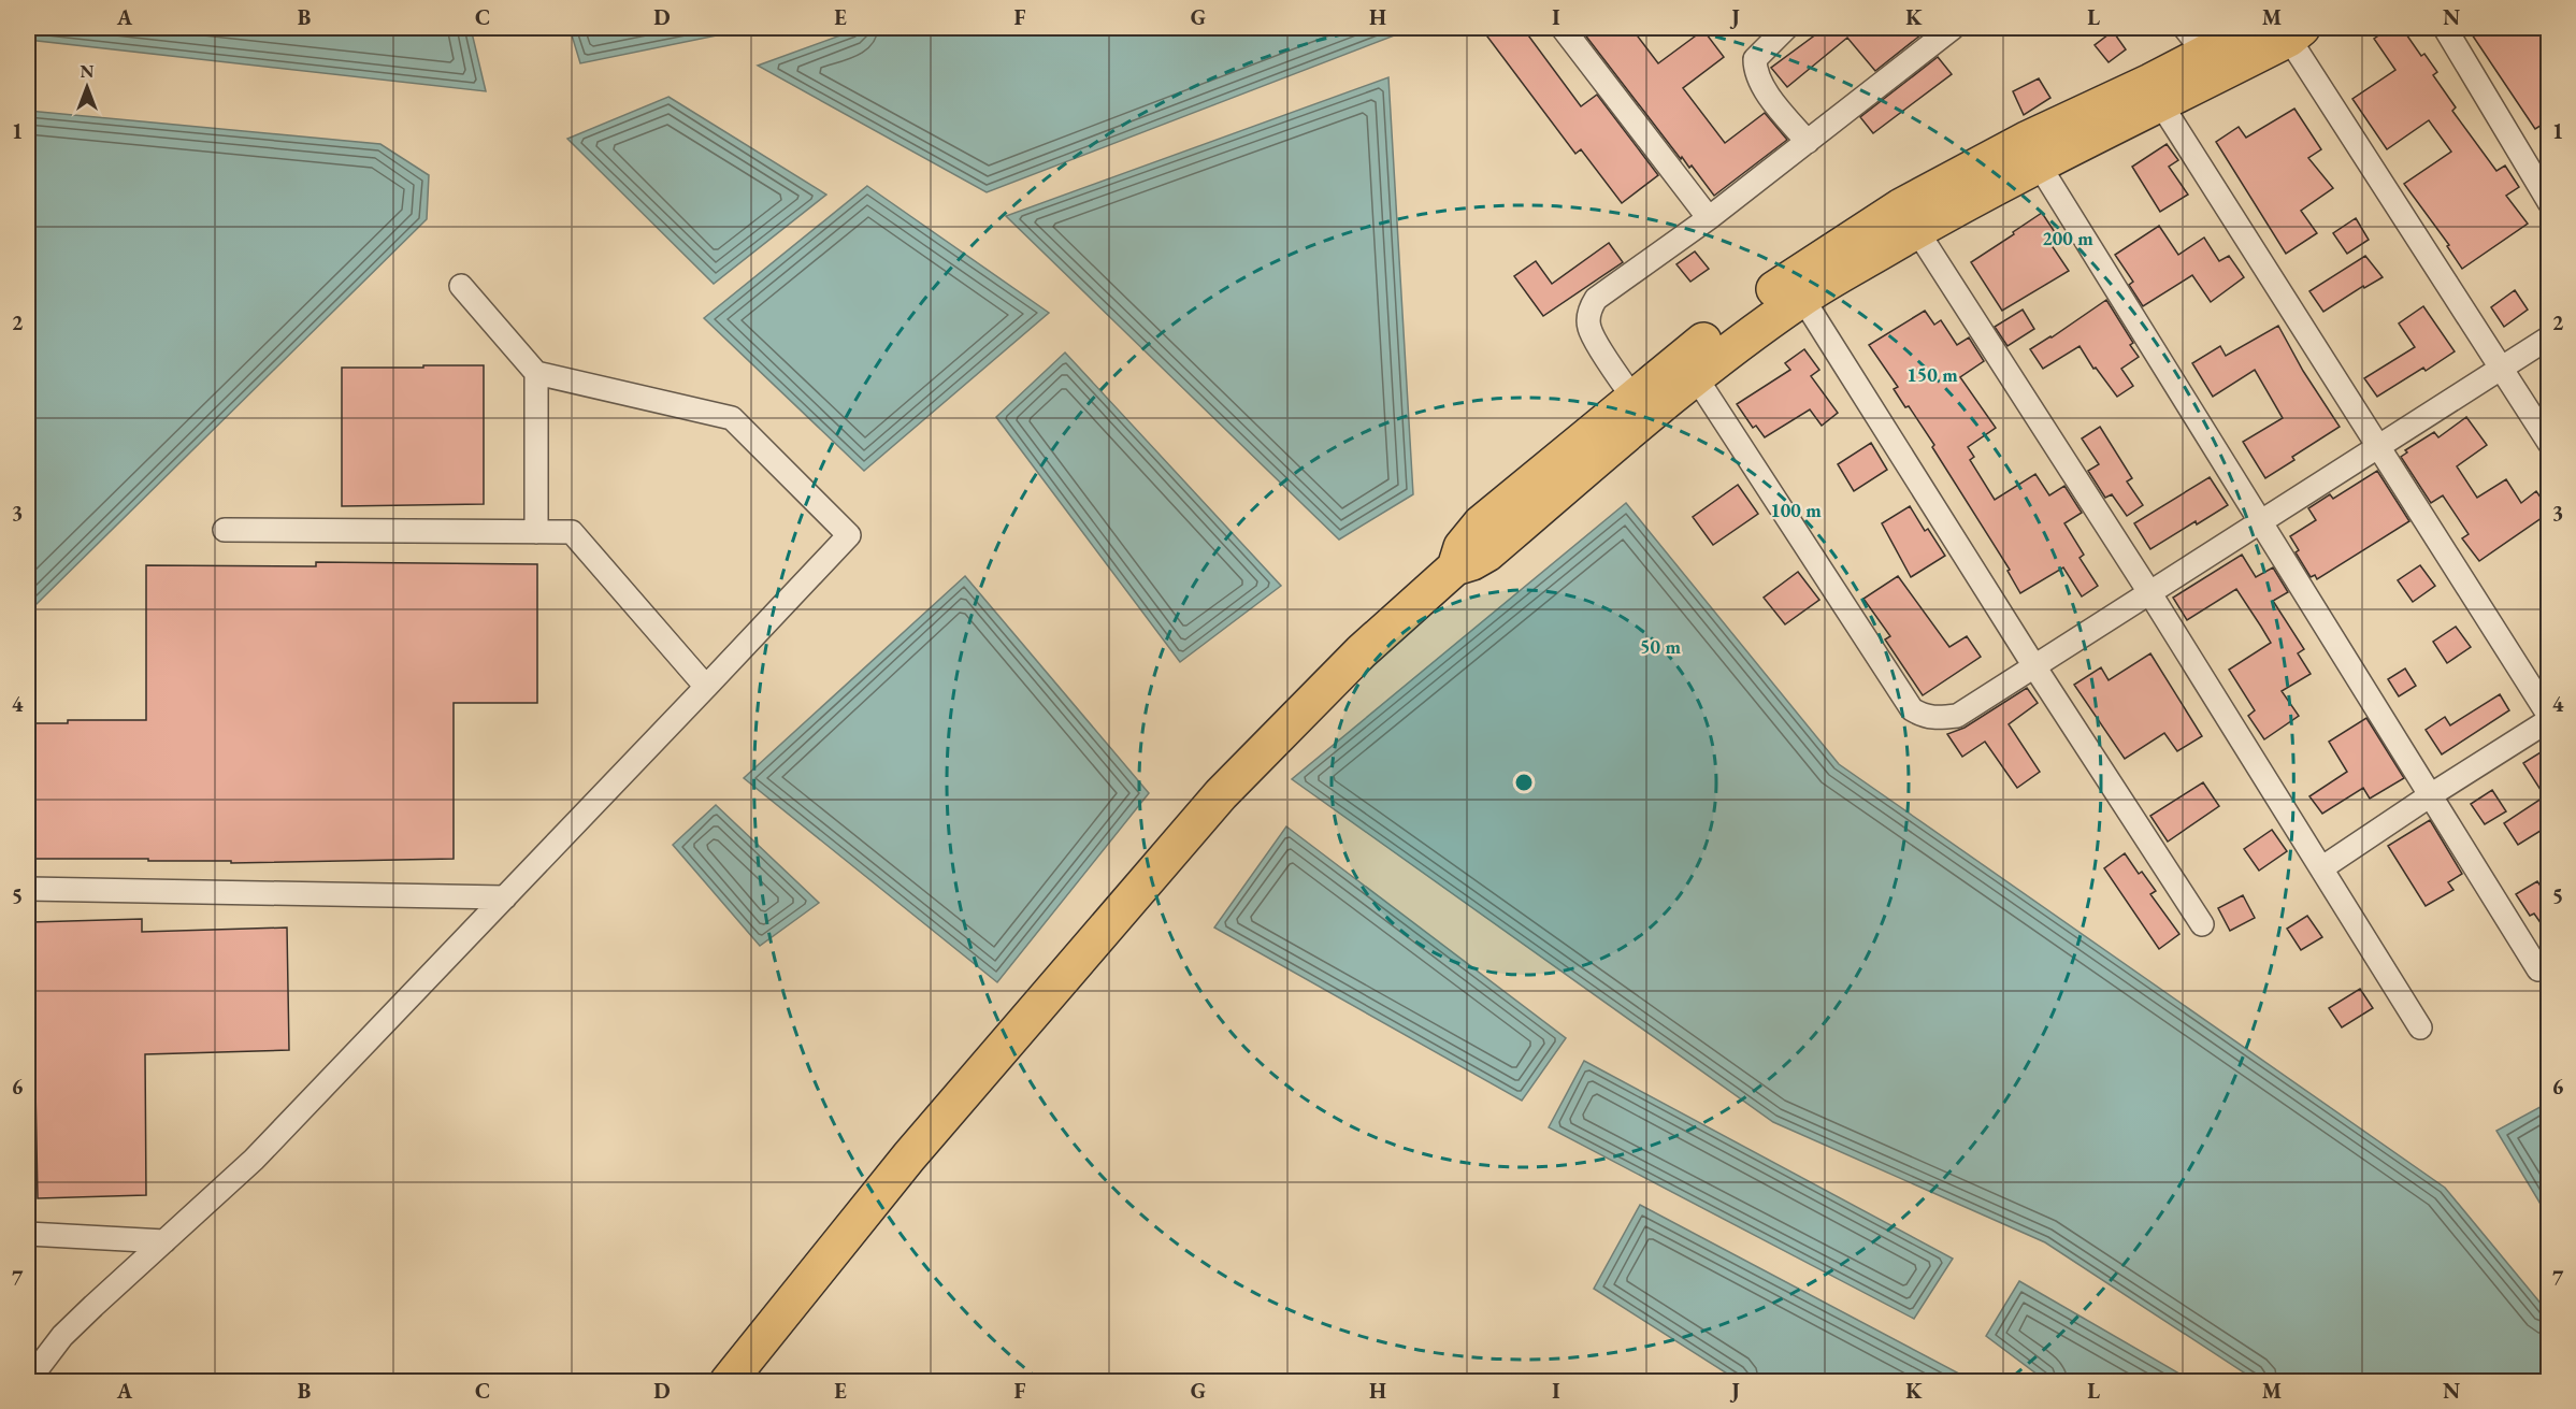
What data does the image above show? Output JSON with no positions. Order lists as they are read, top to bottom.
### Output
{
  "north": "top",
  "grid": {
    "columns": [
      "A",
      "B",
      "C",
      "D",
      "E",
      "F",
      "G",
      "H",
      "I",
      "J",
      "K",
      "L",
      "M",
      "N"
    ],
    "rows": [
      "1",
      "2",
      "3",
      "4",
      "5",
      "6",
      "7"
    ]
  },
  "rings": [
    "200 m",
    "150 m",
    "100 m",
    "50 m"
  ]
}
